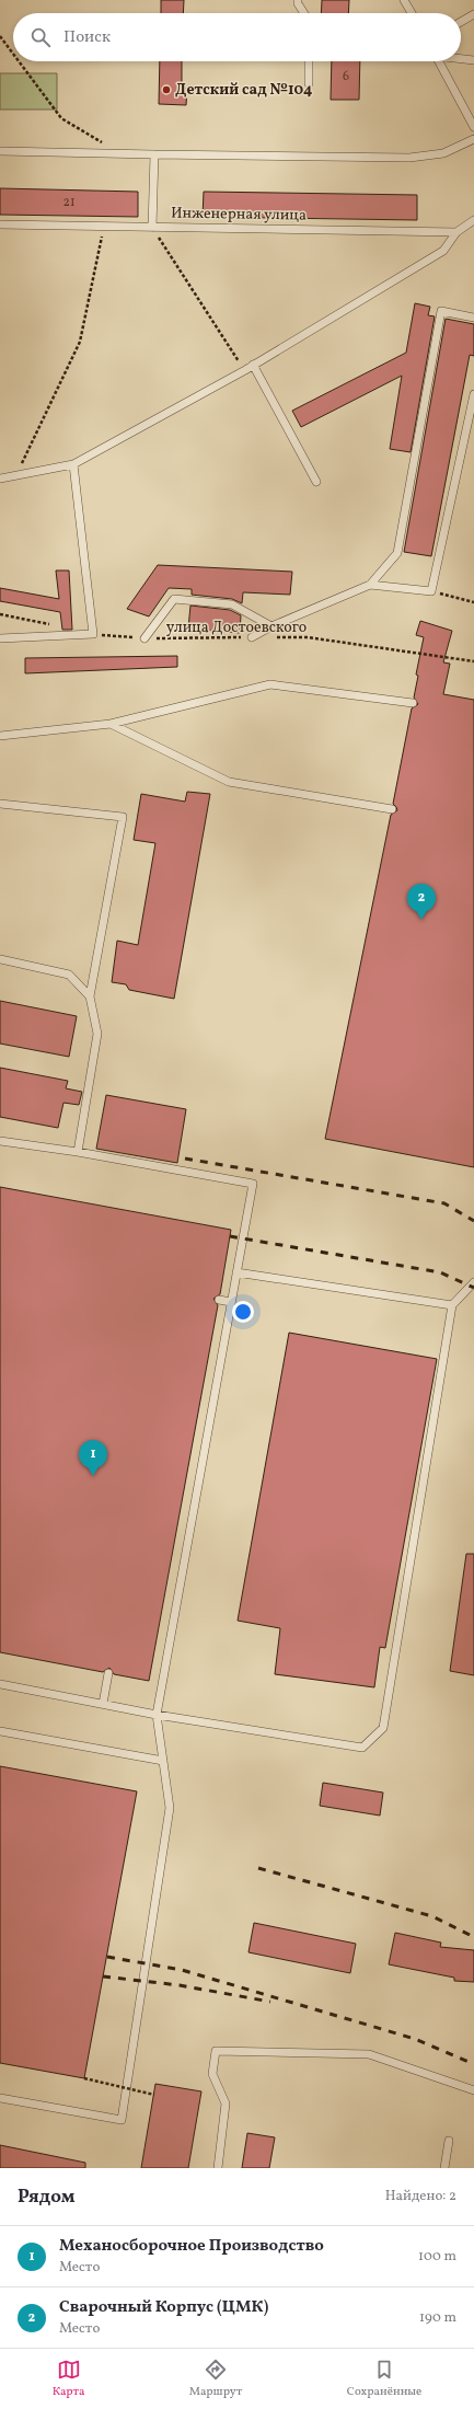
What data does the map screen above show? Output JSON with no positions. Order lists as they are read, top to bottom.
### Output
{
  "streets": {
    "lane": ["Инженерная улица"],
    "path": ["улица Достоевского"]
  },
  "places": ["Детский сад №104"],
  "house_numbers": ["6", "21"],
  "page": {
    "search": "Поиск",
    "pins": ["2", "1"],
    "heading": ["Рядом", "Найдено: 2"],
    "list": [
      {
        "mark": "1",
        "name": "Механосборочное Производство",
        "note": "Место",
        "value": "100 m"
      },
      {
        "mark": "2",
        "name": "Сварочный Корпус (ЦМК)",
        "note": "Место",
        "value": "190 m"
      }
    ],
    "nav": ["Карта", "Маршрут", "Сохранённые"]
  }
}
